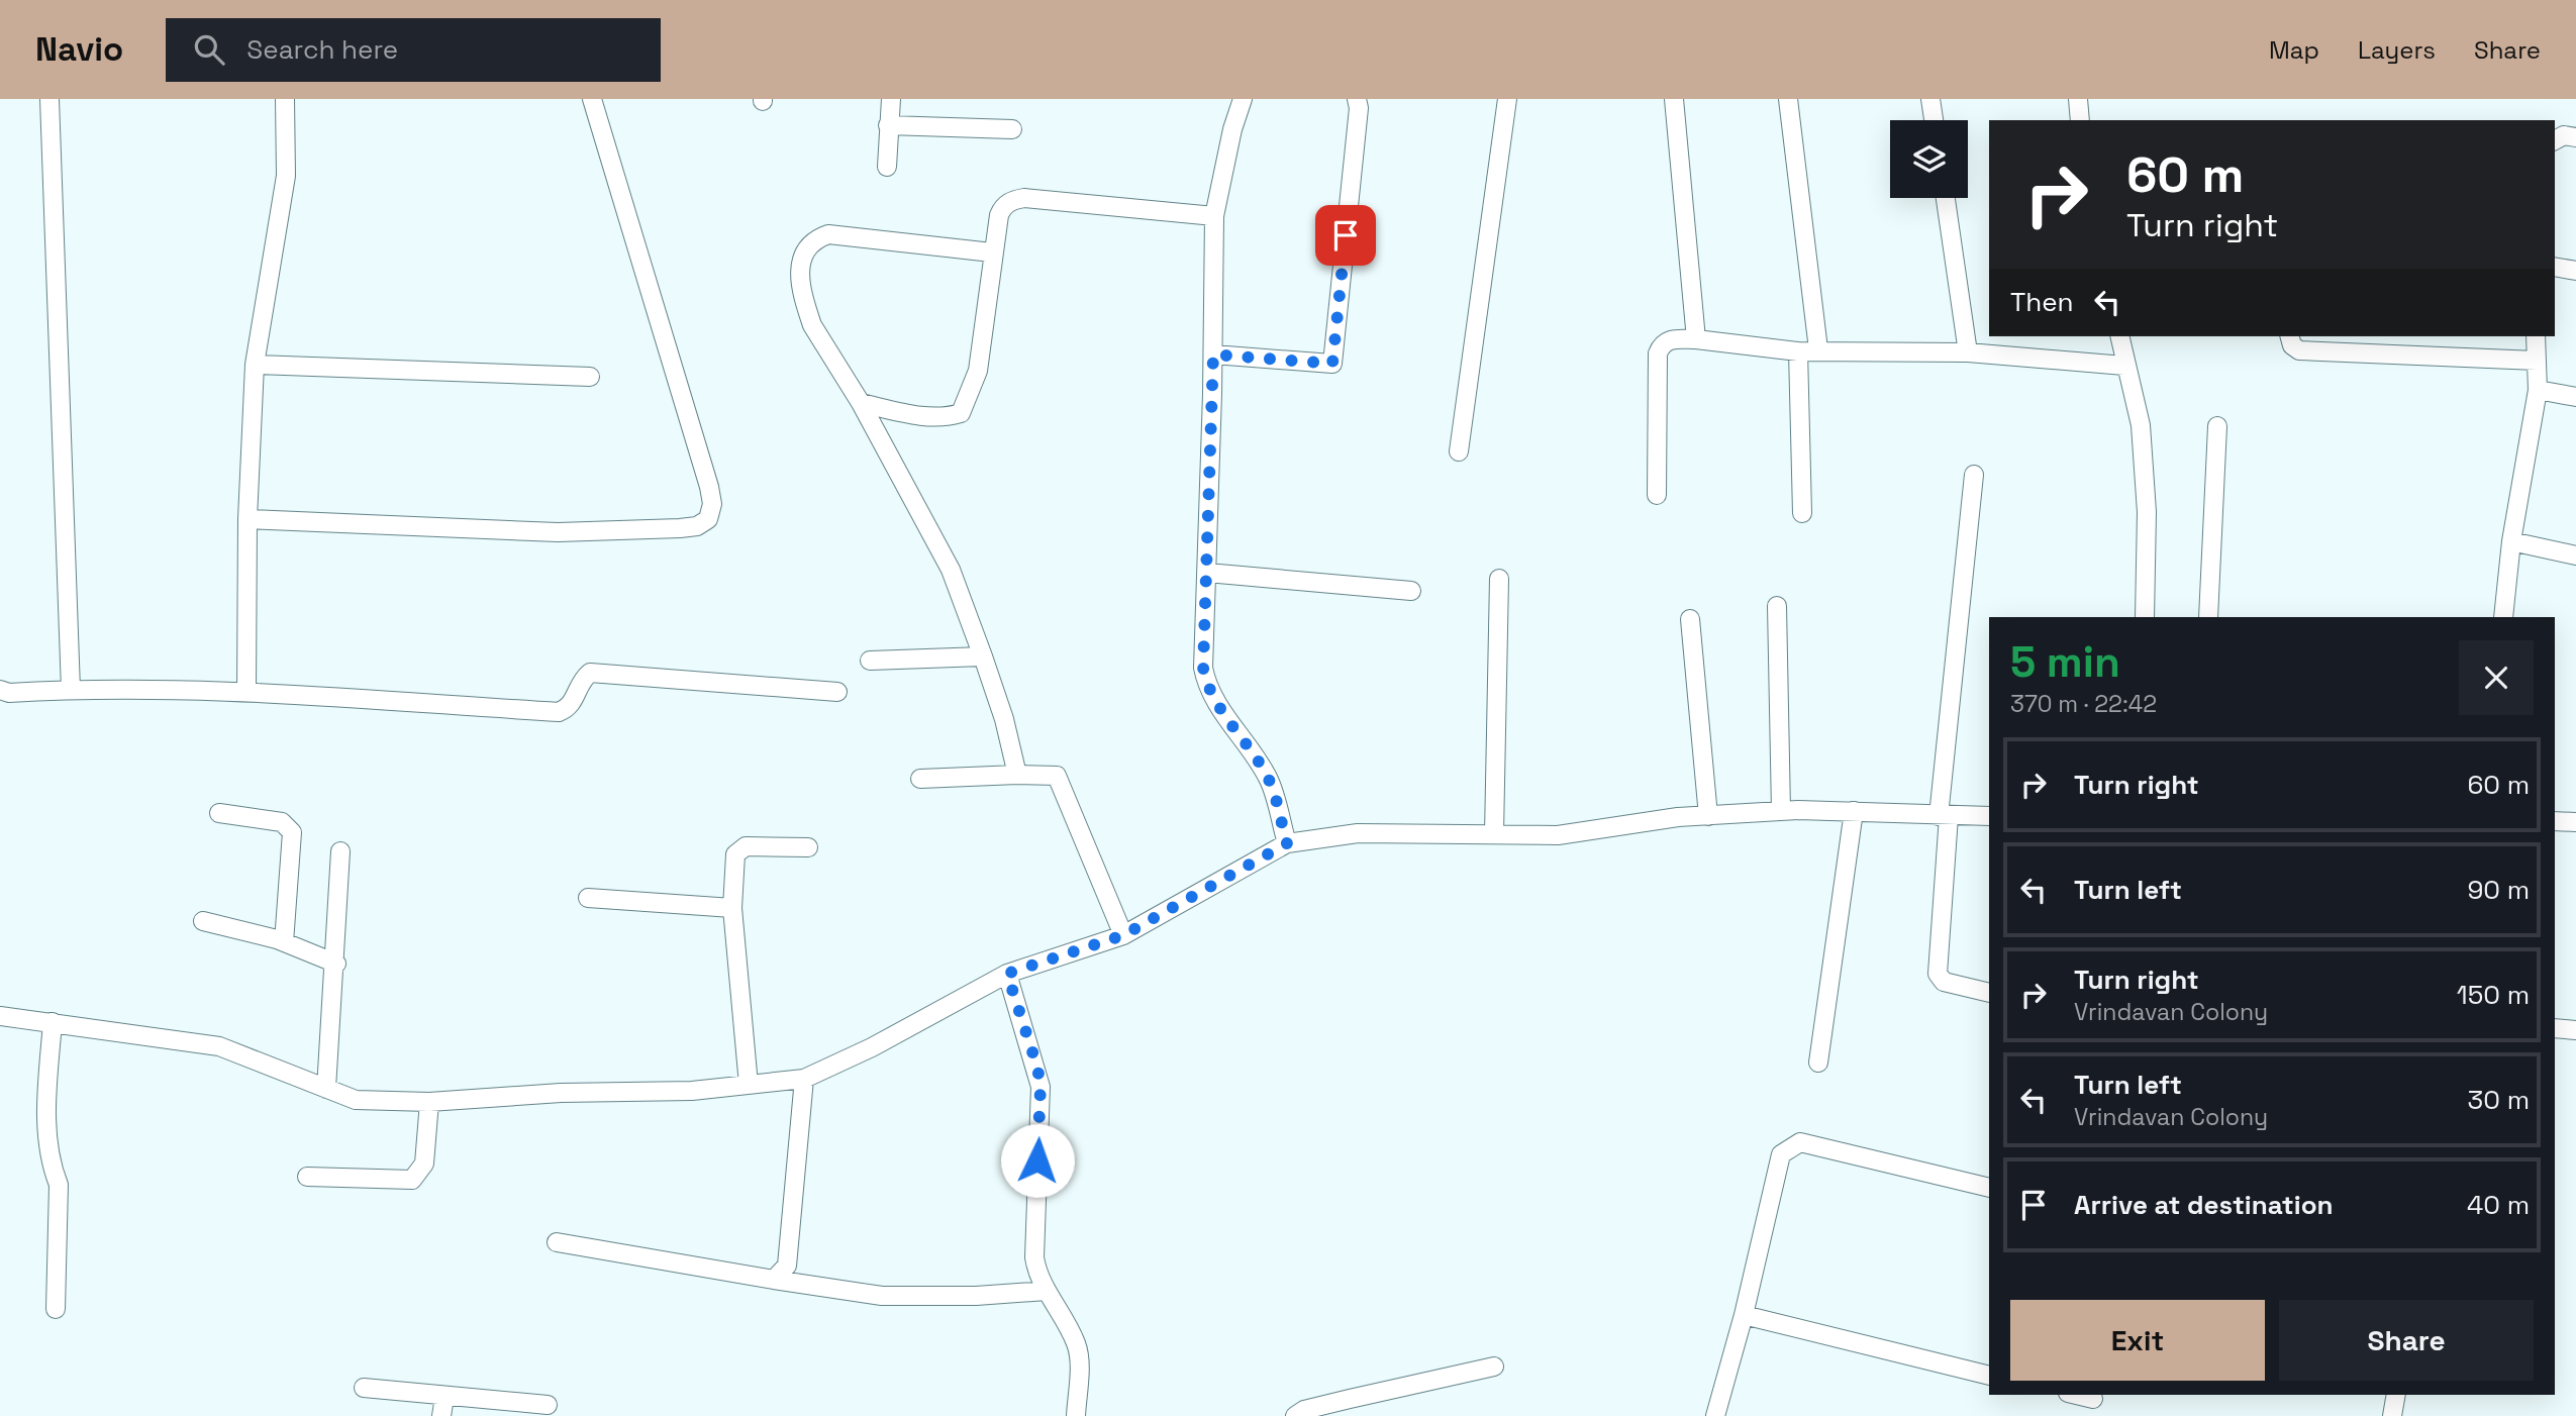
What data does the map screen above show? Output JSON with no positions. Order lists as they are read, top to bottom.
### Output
{
  "page": {
    "header": "Navio",
    "search": "Search here",
    "nav": ["Map", "Layers", "Share"],
    "turn": ["60 m", "Turn right"],
    "then": "Then",
    "heading": ["5 min", "370 m · 22:42"],
    "list": [
      {
        "name": "Turn right",
        "value": "60 m"
      },
      {
        "name": "Turn left",
        "value": "90 m"
      },
      {
        "name": "Turn right",
        "note": "Vrindavan Colony",
        "value": "150 m"
      },
      {
        "name": "Turn left",
        "note": "Vrindavan Colony",
        "value": "30 m"
      },
      {
        "name": "Arrive at destination",
        "value": "40 m"
      }
    ],
    "buttons": ["Exit", "Share"]
  }
}
